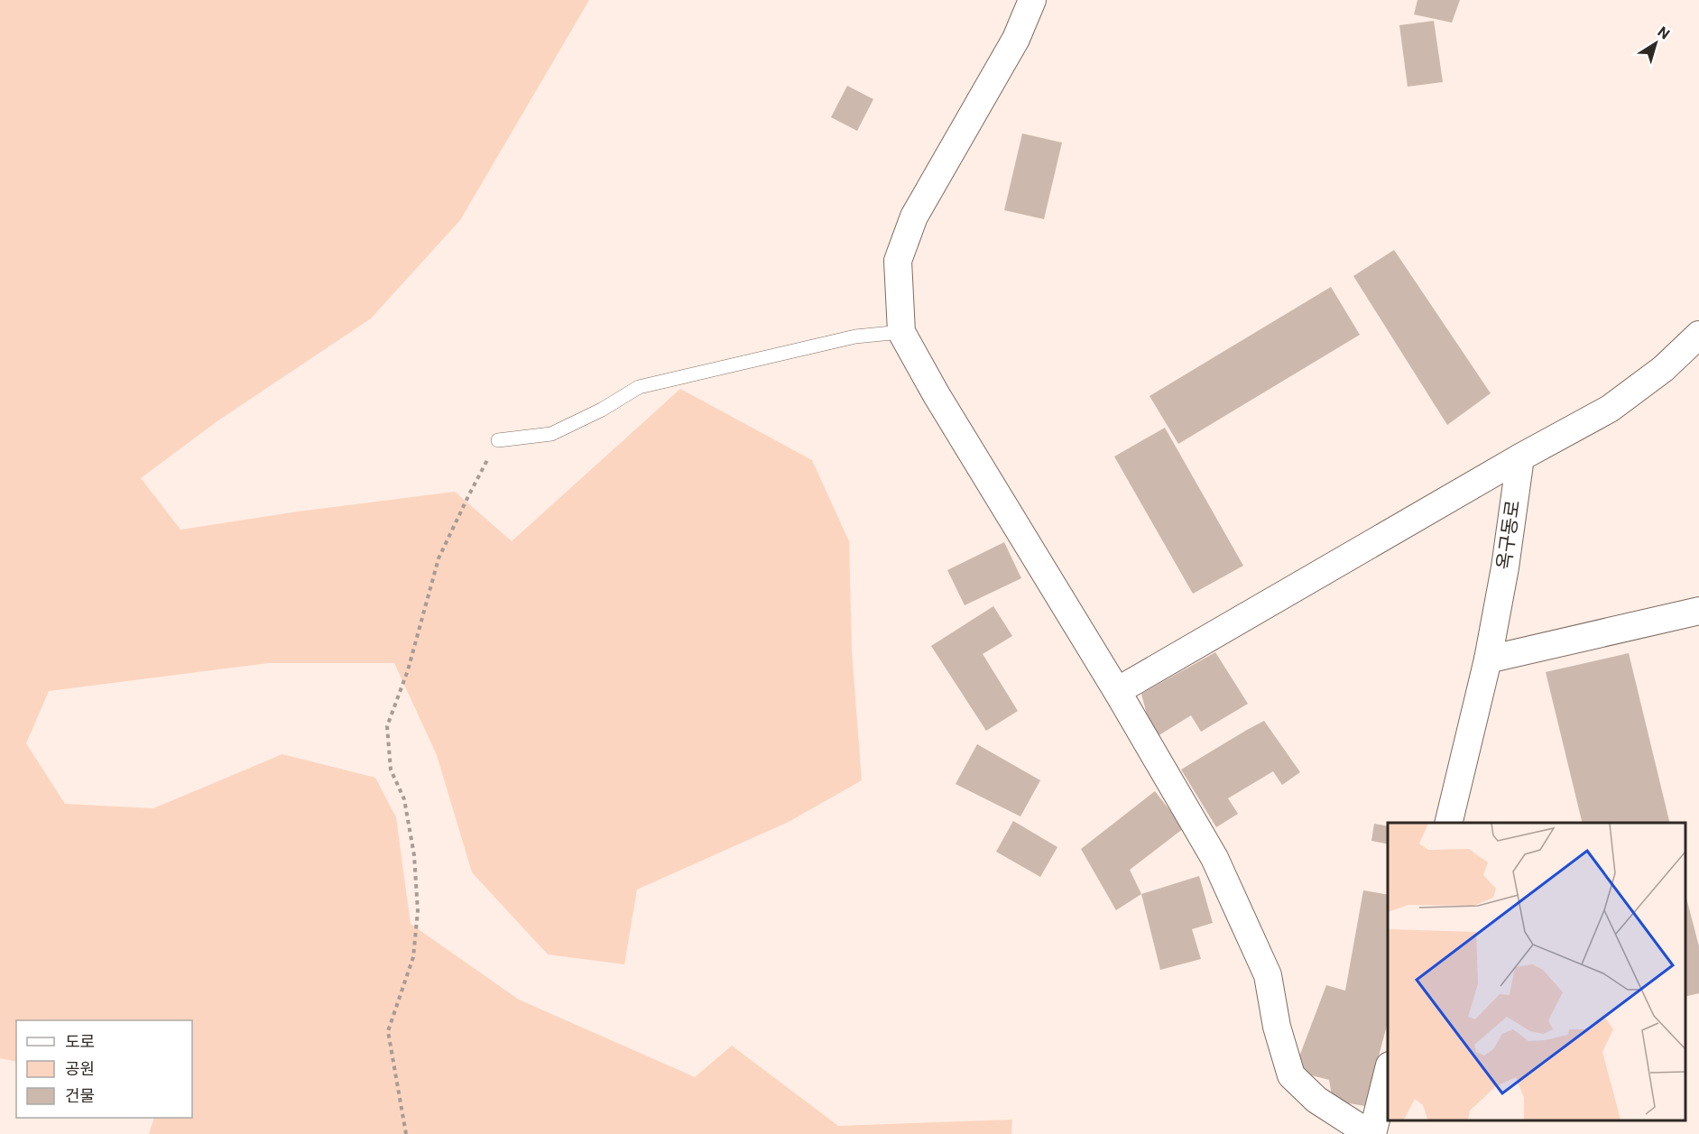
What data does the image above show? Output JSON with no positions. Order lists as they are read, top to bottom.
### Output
{
  "streets": {
    "street": ["옥구동로"]
  },
  "legend": ["도로", "공원", "건물"],
  "north": "top right"
}
